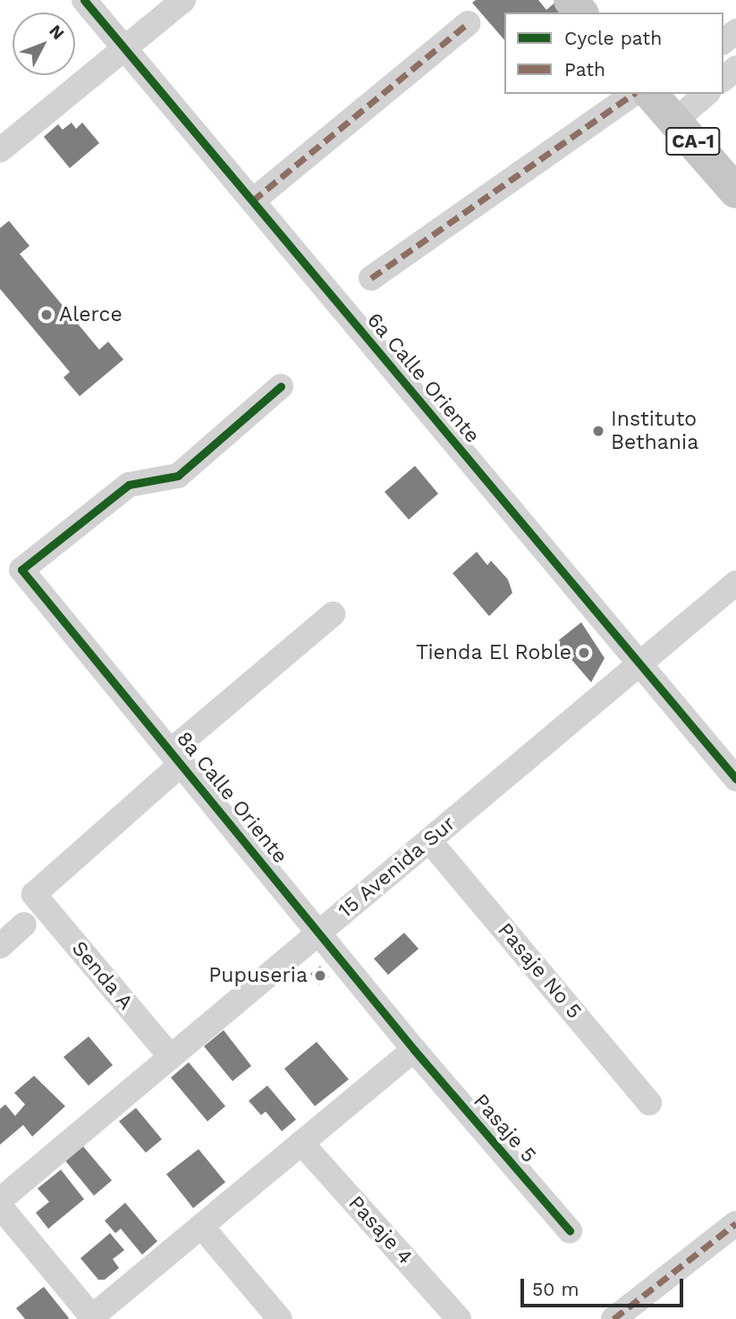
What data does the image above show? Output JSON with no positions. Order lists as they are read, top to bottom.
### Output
{
  "streets": {
    "main road": ["CA-1"],
    "street": [
      "6a Calle Oriente",
      "8a Calle Oriente",
      "15 Avenida Sur",
      "Pasaje No 5",
      "Senda A",
      "Pasaje 5",
      "Pasaje 4"
    ]
  },
  "crossings": [
    ["6a Calle Oriente", "15 Avenida Sur"],
    ["8a Calle Oriente", "15 Avenida Sur"],
    ["8a Calle Oriente", "Senda A"],
    ["8a Calle Oriente", "Pasaje 5"],
    ["15 Avenida Sur", "Pasaje No 5"],
    ["15 Avenida Sur", "Senda A"]
  ],
  "places": [
    "Alerce",
    "Instituto Bethania",
    "Tienda El Roble",
    "Pupuseria"
  ],
  "legend": ["Cycle path", "Path"],
  "scale_bar": "50 m",
  "north": "top right"
}
